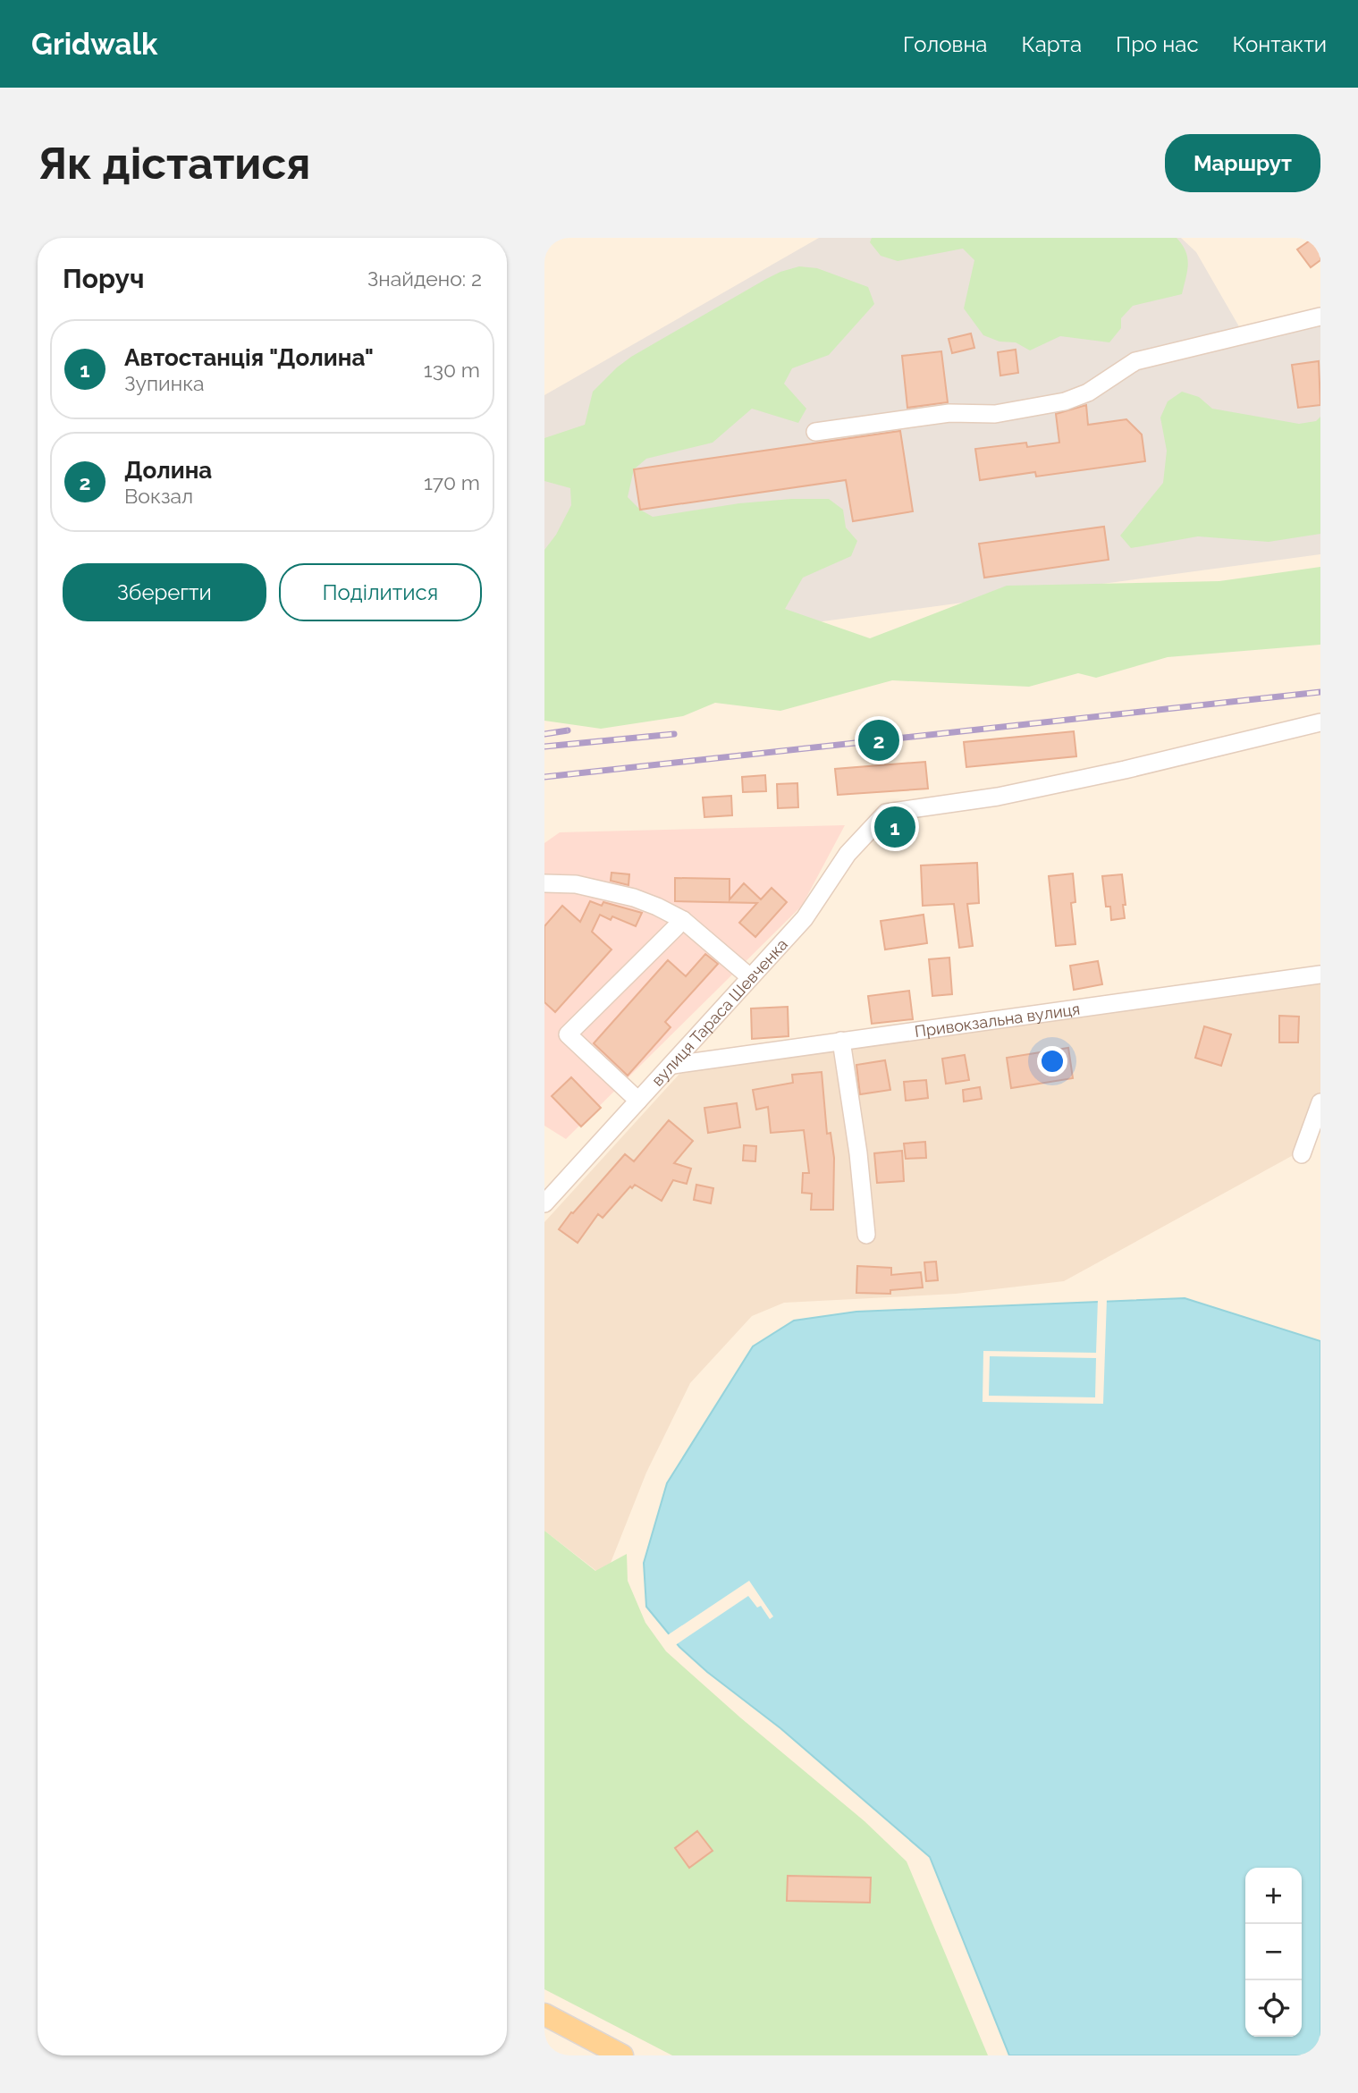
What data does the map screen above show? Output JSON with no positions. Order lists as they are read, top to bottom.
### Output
{
  "streets": {
    "street": ["вулиця Тараса Шевченка", "Привокзальна вулиця"]
  },
  "crossings": [
    ["вулиця Тараса Шевченка", "Привокзальна вулиця"]
  ],
  "page": {
    "header": "Gridwalk",
    "nav": [
      "Головна",
      "Карта",
      "Про нас",
      "Контакти"
    ],
    "buttons": [
      "Маршрут",
      ["Зберегти", "Поділитися"]
    ],
    "title": "Як дістатися",
    "heading": ["Поруч", "Знайдено: 2"],
    "list": [
      {
        "mark": "1",
        "name": "Автостанція \"Долина\"",
        "note": "Зупинка",
        "value": "130 m"
      },
      {
        "mark": "2",
        "name": "Долина",
        "note": "Вокзал",
        "value": "170 m"
      }
    ],
    "pins": ["2", "1"],
    "map_buttons": ["+", "−"]
  }
}
